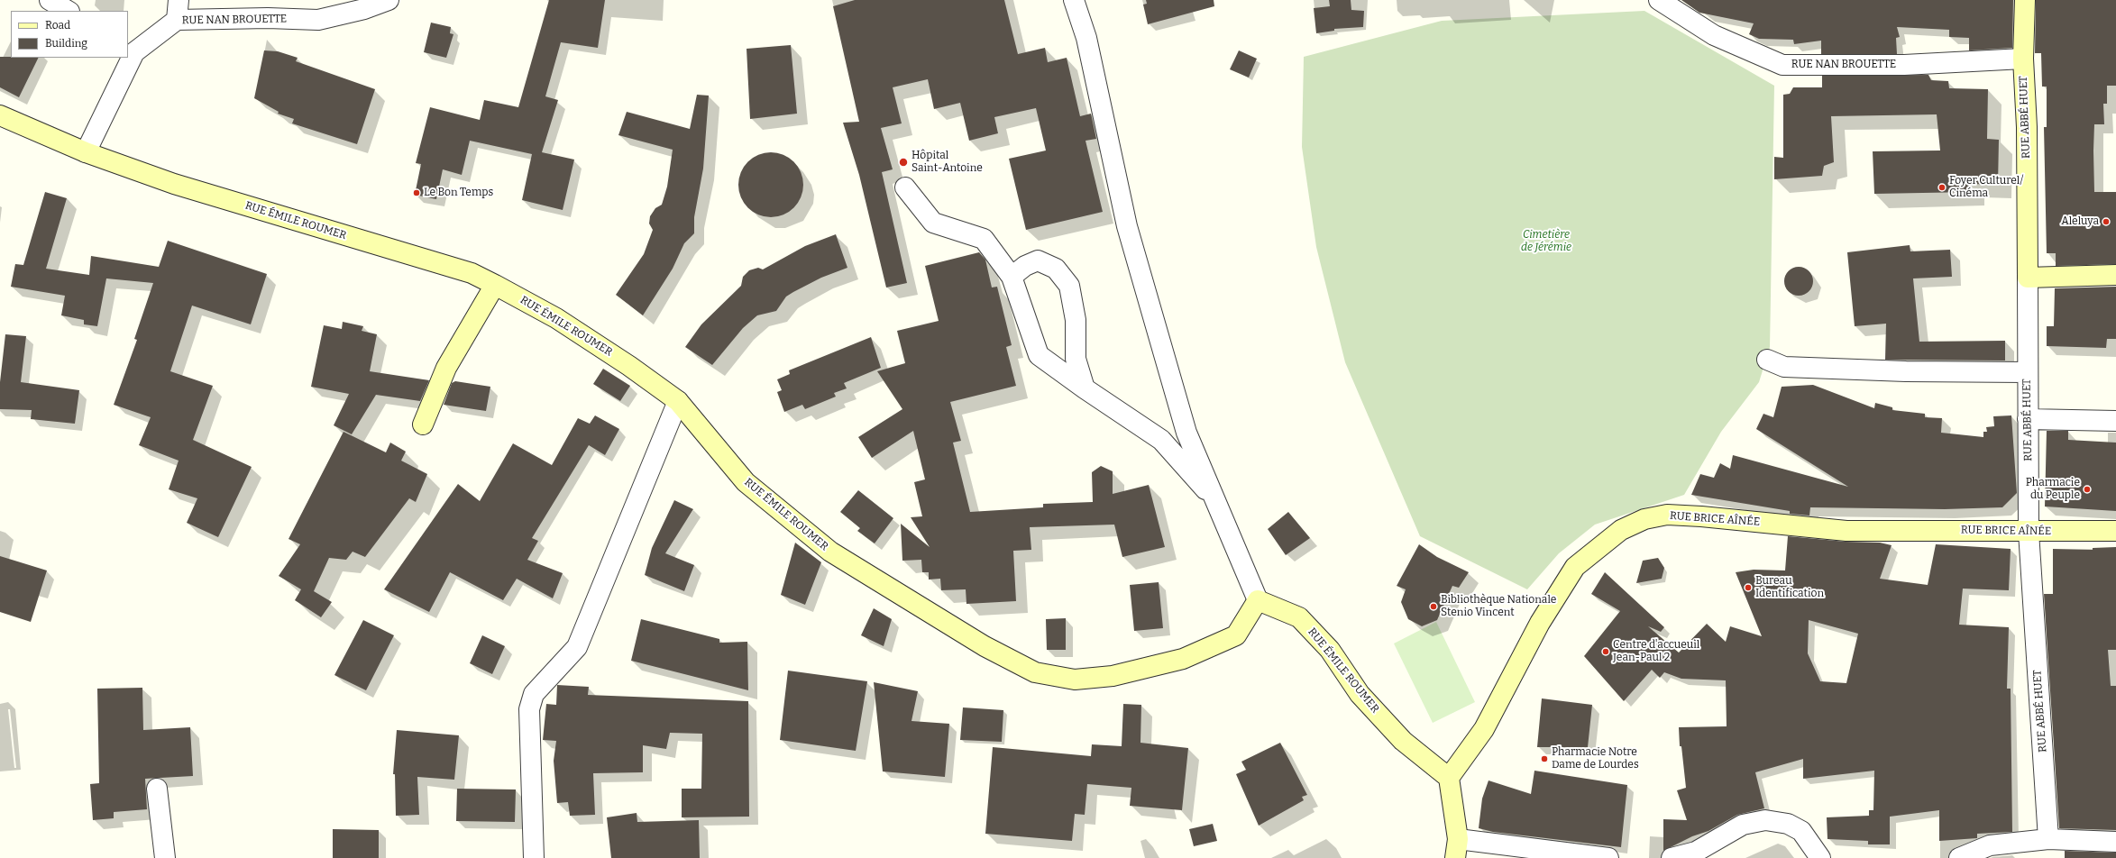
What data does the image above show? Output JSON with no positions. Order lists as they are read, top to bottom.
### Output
{
  "streets": {
    "street": [
      "RUE NAN BROUETTE",
      "RUE ABBÉ HUET",
      "RUE ÉMILE ROUMER",
      "RUE BRICE AÎNÉE"
    ]
  },
  "crossings": [
    ["RUE NAN BROUETTE", "RUE ABBÉ HUET"],
    ["RUE NAN BROUETTE", "RUE ÉMILE ROUMER"],
    ["RUE ABBÉ HUET", "RUE BRICE AÎNÉE"],
    ["RUE ÉMILE ROUMER", "RUE BRICE AÎNÉE"]
  ],
  "parks": ["Cimetière de Jérémie"],
  "places": [
    "Hôpital Saint-Antoine",
    "Foyer Culturel/ Cinéma",
    "Le Bon Temps",
    "Aleluya",
    "Pharmacie du Peuple",
    "Bureau Identification",
    "Bibliothèque Nationale Stenio Vincent",
    "Centre d'accueuil Jean-Paul 2",
    "Pharmacie Notre Dame de Lourdes"
  ],
  "legend": ["Road", "Building"]
}
